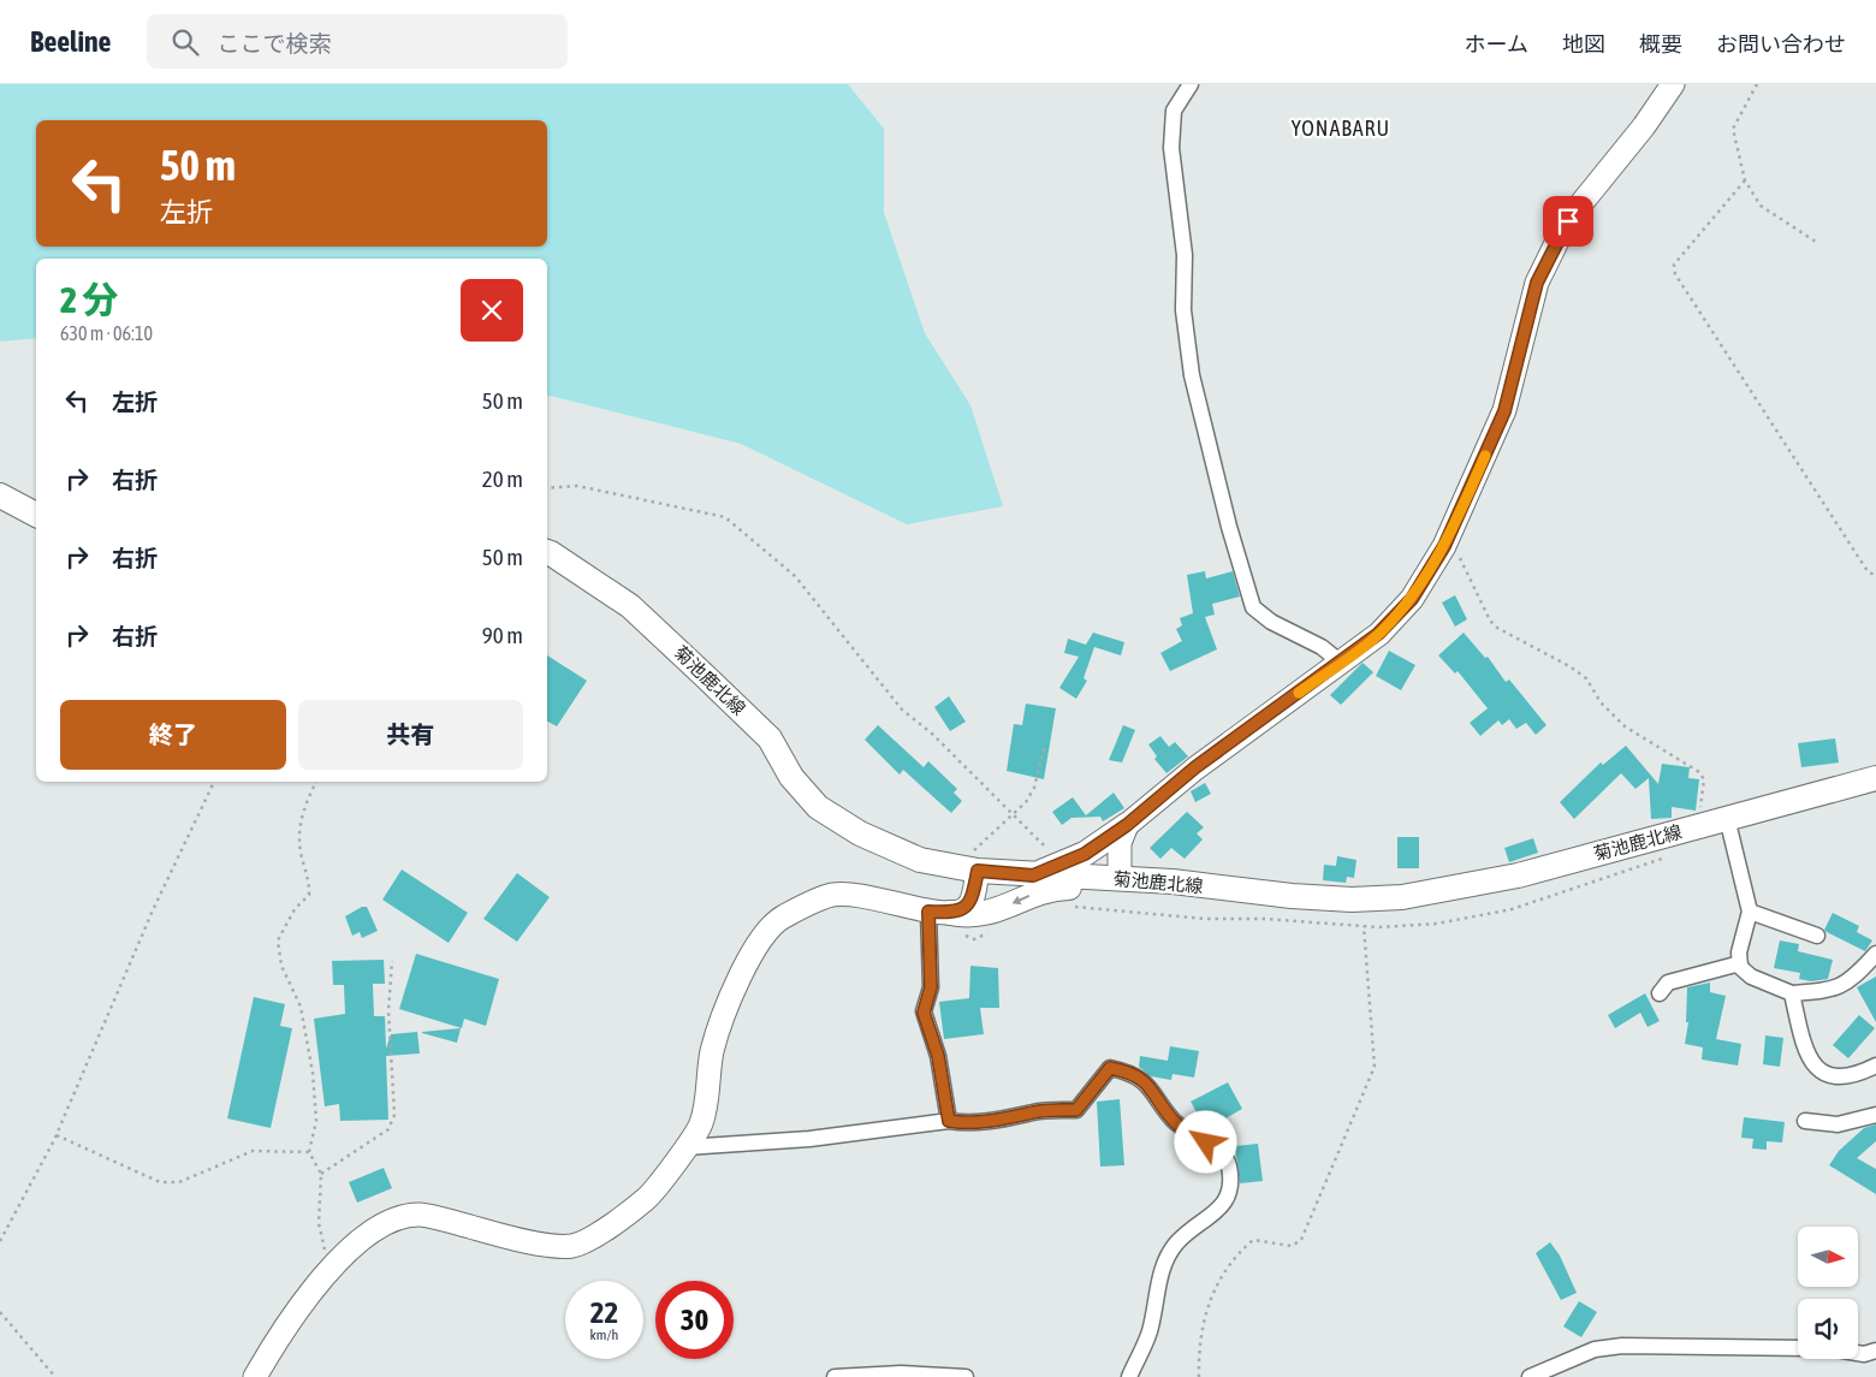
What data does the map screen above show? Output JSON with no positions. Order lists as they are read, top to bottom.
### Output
{
  "streets": {
    "main road": ["菊池鹿北線"]
  },
  "districts": ["YONABARU"],
  "north": "right",
  "page": {
    "header": "Beeline",
    "search": "ここで検索",
    "nav": [
      "ホーム",
      "地図",
      "概要",
      "お問い合わせ"
    ],
    "turn": ["50 m", "左折"],
    "heading": ["2 分", "630 m · 06:10"],
    "list": [
      {
        "name": "左折",
        "value": "50 m"
      },
      {
        "name": "右折",
        "value": "20 m"
      },
      {
        "name": "右折",
        "value": "50 m"
      },
      {
        "name": "右折",
        "value": "90 m"
      }
    ],
    "buttons": ["終了", "共有"],
    "speed": "22 km/h",
    "limit": "30"
  }
}
